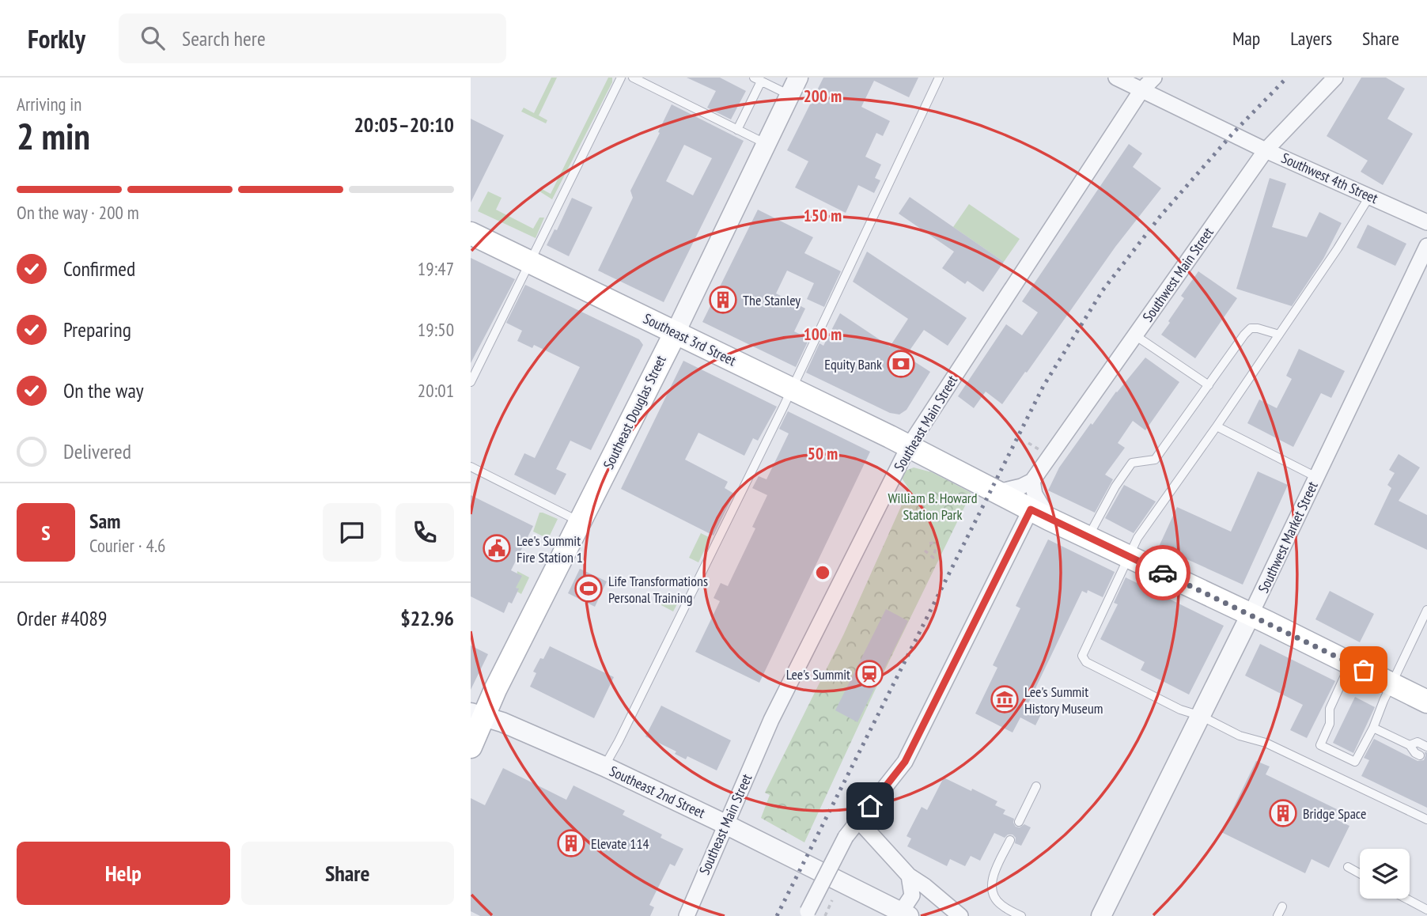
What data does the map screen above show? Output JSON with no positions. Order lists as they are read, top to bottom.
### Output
{
  "streets": {
    "main road": ["Southeast 3rd Street", "Southeast Douglas Street"],
    "street": [
      "Southwest 4th Street",
      "Southwest Main Street",
      "Southeast Main Street",
      "Southwest Market Street",
      "Southeast 2nd Street"
    ]
  },
  "crossings": [
    ["Southwest 4th Street", "Southwest Main Street"],
    ["Southwest 4th Street", "Southeast Main Street"],
    ["Southeast 3rd Street", "Southeast Douglas Street"],
    ["Southeast 3rd Street", "Southeast Main Street"],
    ["Southeast 3rd Street", "Southwest Market Street"],
    ["Southeast Douglas Street", "Southeast 2nd Street"],
    ["Southeast Main Street", "Southeast 2nd Street"]
  ],
  "parks": ["William B. Howard Station Park"],
  "places": {
    "building": ["The Stanley", "Bridge Space", "Elevate 114"],
    "bank": ["Equity Bank"],
    "public building": ["Lee's Summit Fire Station 1"],
    "sports": ["Life Transformations Personal Training"],
    "station": ["Lee's Summit"],
    "museum": ["Lee's Summit History Museum"]
  },
  "page": {
    "header": "Forkly",
    "search": "Search here",
    "nav": ["Map", "Layers", "Share"],
    "heading": ["2 min", "Arriving in", "20:05–20:10"],
    "panel": [
      "Sam",
      "Courier · 4.6",
      "Order #4089",
      "$22.96"
    ],
    "bar": "On the way · 200 m",
    "list": [
      ["Confirmed", "19:47"],
      ["Preparing", "19:50"],
      ["On the way", "20:01"],
      "Delivered"
    ],
    "round": "S",
    "buttons": ["Help", "Share"]
  },
  "rings": [
    "200 m",
    "150 m",
    "100 m",
    "50 m"
  ]
}
